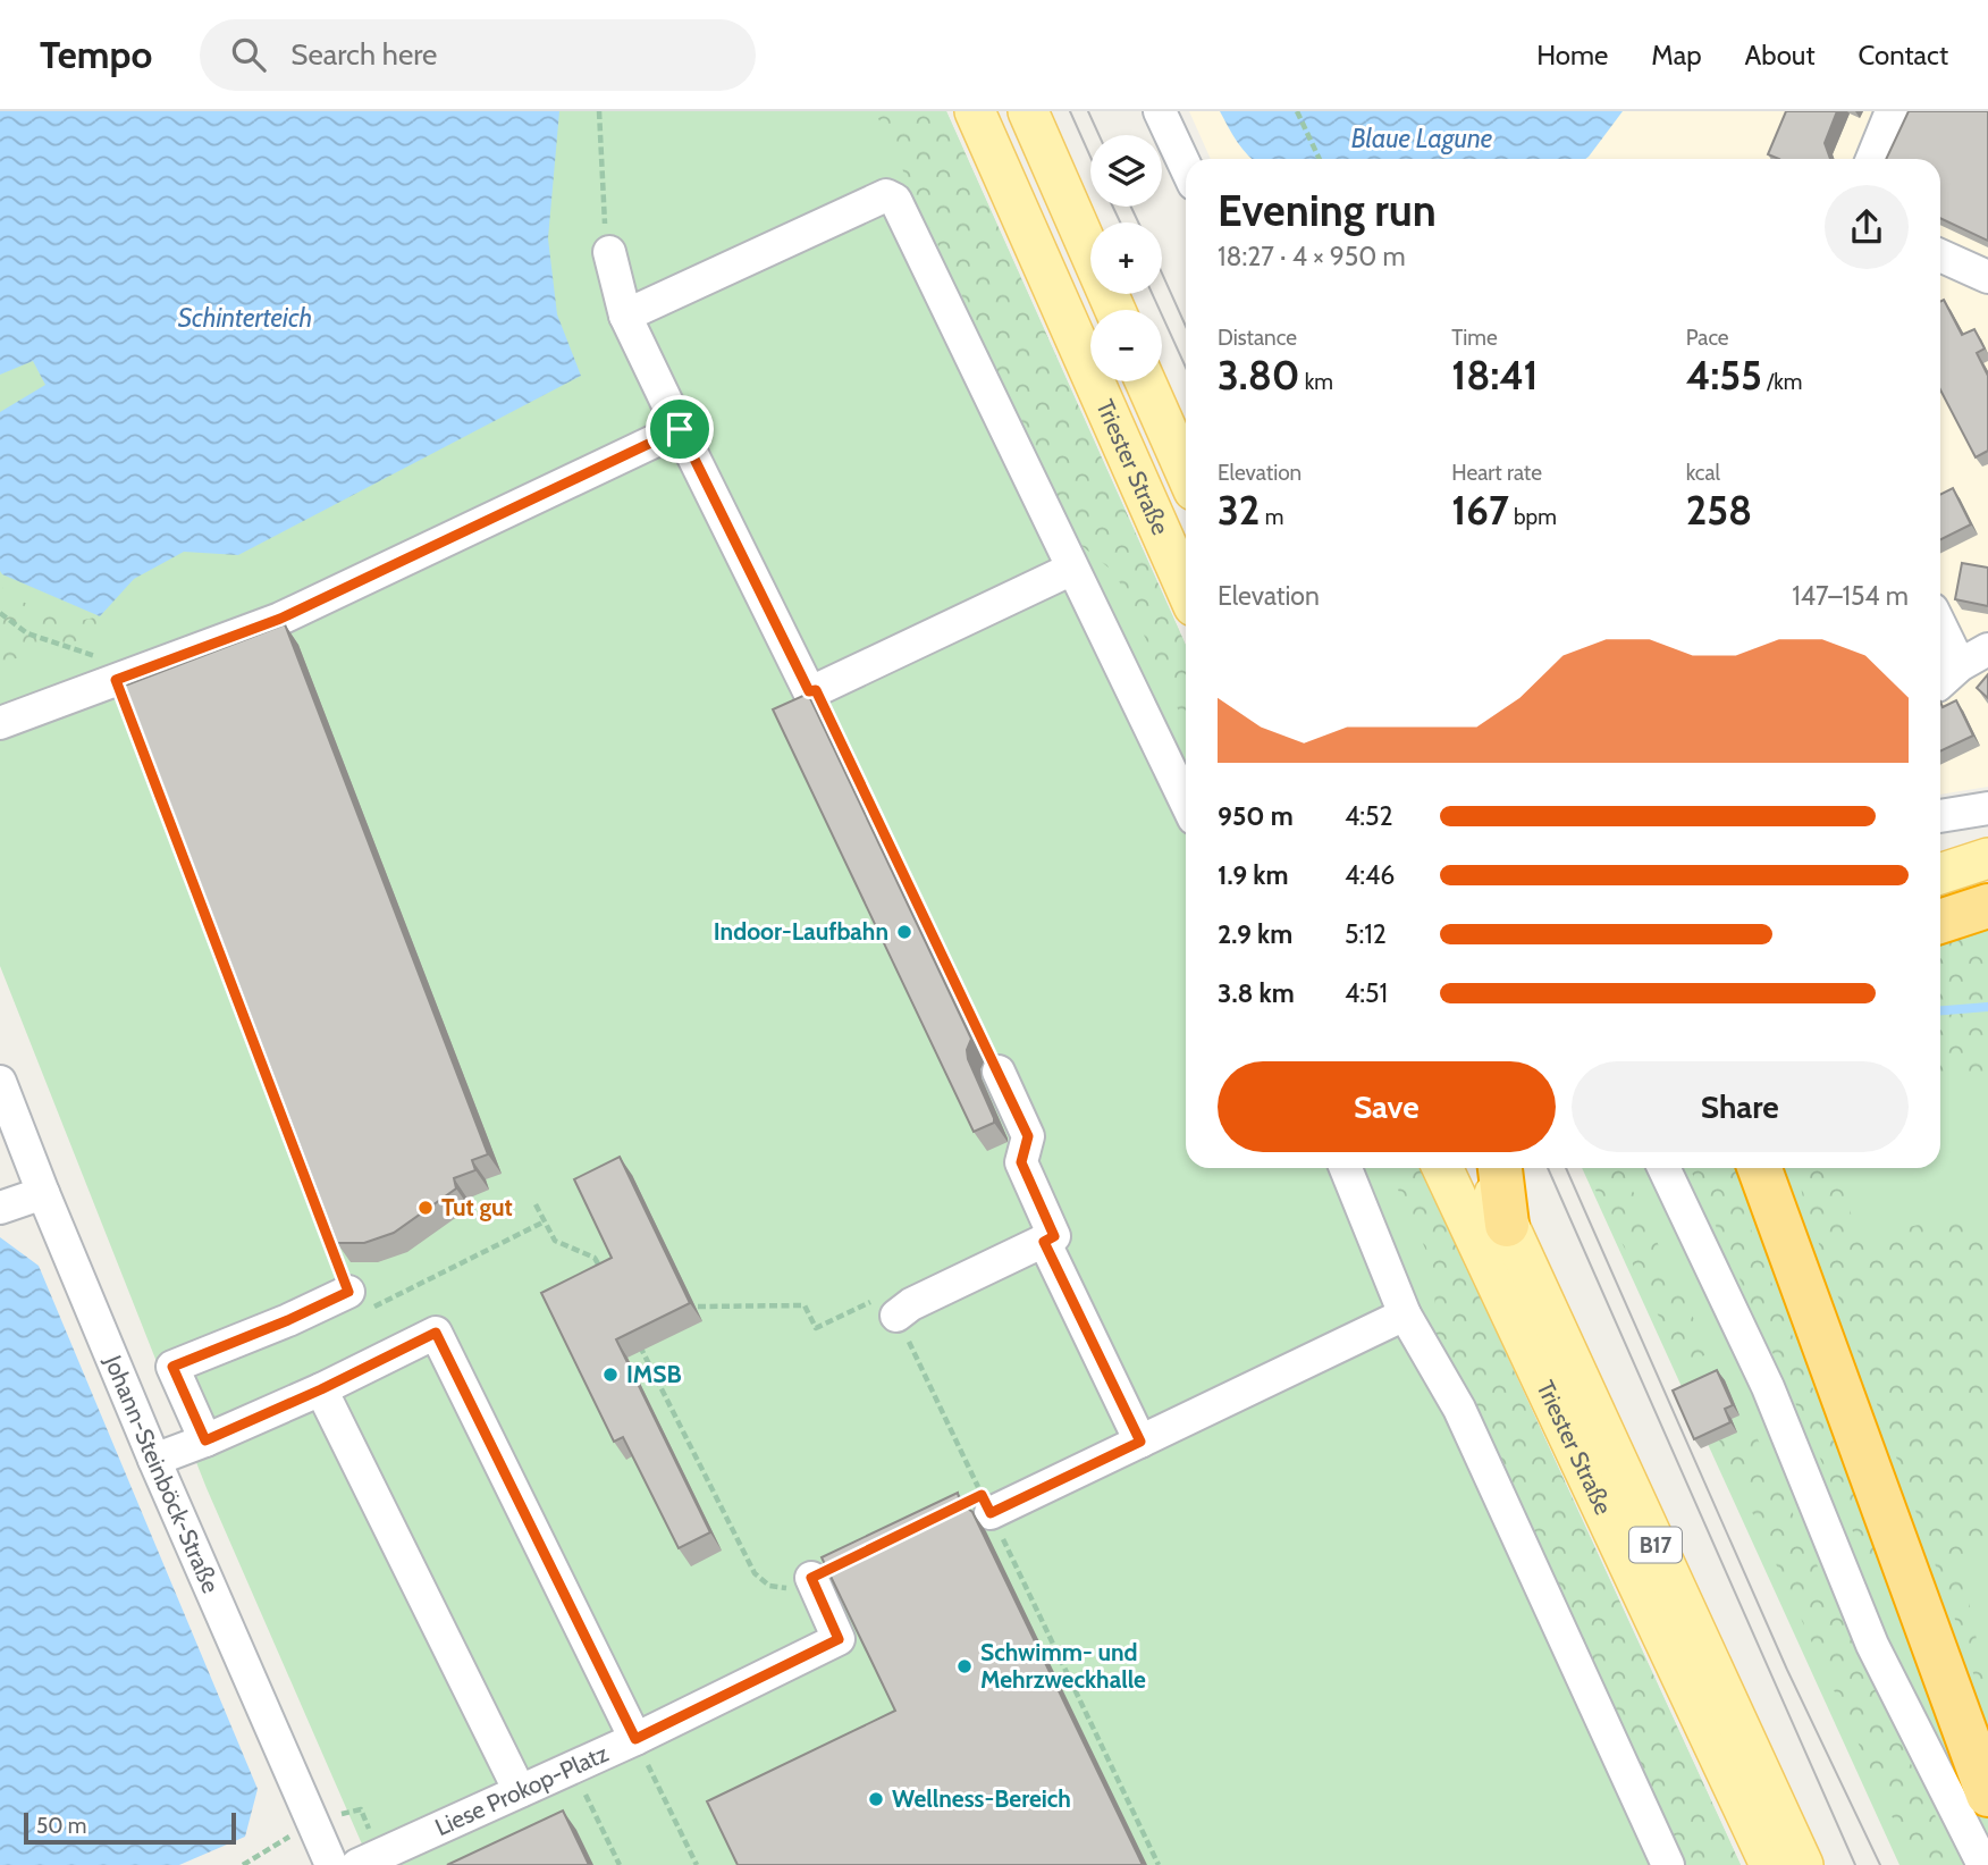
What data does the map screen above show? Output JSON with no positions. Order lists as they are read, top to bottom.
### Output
{
  "streets": {
    "main road": ["Triester Straße", "B17"],
    "street": ["Johann-Steinböck-Straße", "Liese Prokop-Platz"]
  },
  "water": ["Blaue Lagune", "Schinterteich"],
  "places": [
    "Indoor-Laufbahn",
    "Tut gut",
    "IMSB",
    "Schwimm- und Mehrzweckhalle",
    "Wellness-Bereich"
  ],
  "scale_bar": "50 m",
  "page": {
    "header": "Tempo",
    "search": "Search here",
    "nav": [
      "Home",
      "Map",
      "About",
      "Contact"
    ],
    "map_buttons": ["+", "−"],
    "heading": ["Evening run", "18:27 · 4 × 950 m"],
    "stats": [
      ["Distance", "3.80 km"],
      ["Time", "18:41"],
      ["Pace", "4:55 /km"],
      ["Elevation", "32 m"],
      ["Heart rate", "167 bpm"],
      ["kcal", "258"]
    ],
    "chart": ["Elevation", "147–154 m"],
    "list": [
      {
        "name": "950 m",
        "note": "4:52"
      },
      {
        "name": "1.9 km",
        "note": "4:46"
      },
      {
        "name": "2.9 km",
        "note": "5:12"
      },
      {
        "name": "3.8 km",
        "note": "4:51"
      }
    ],
    "buttons": ["Save", "Share"],
    "scale": "50 m"
  }
}
